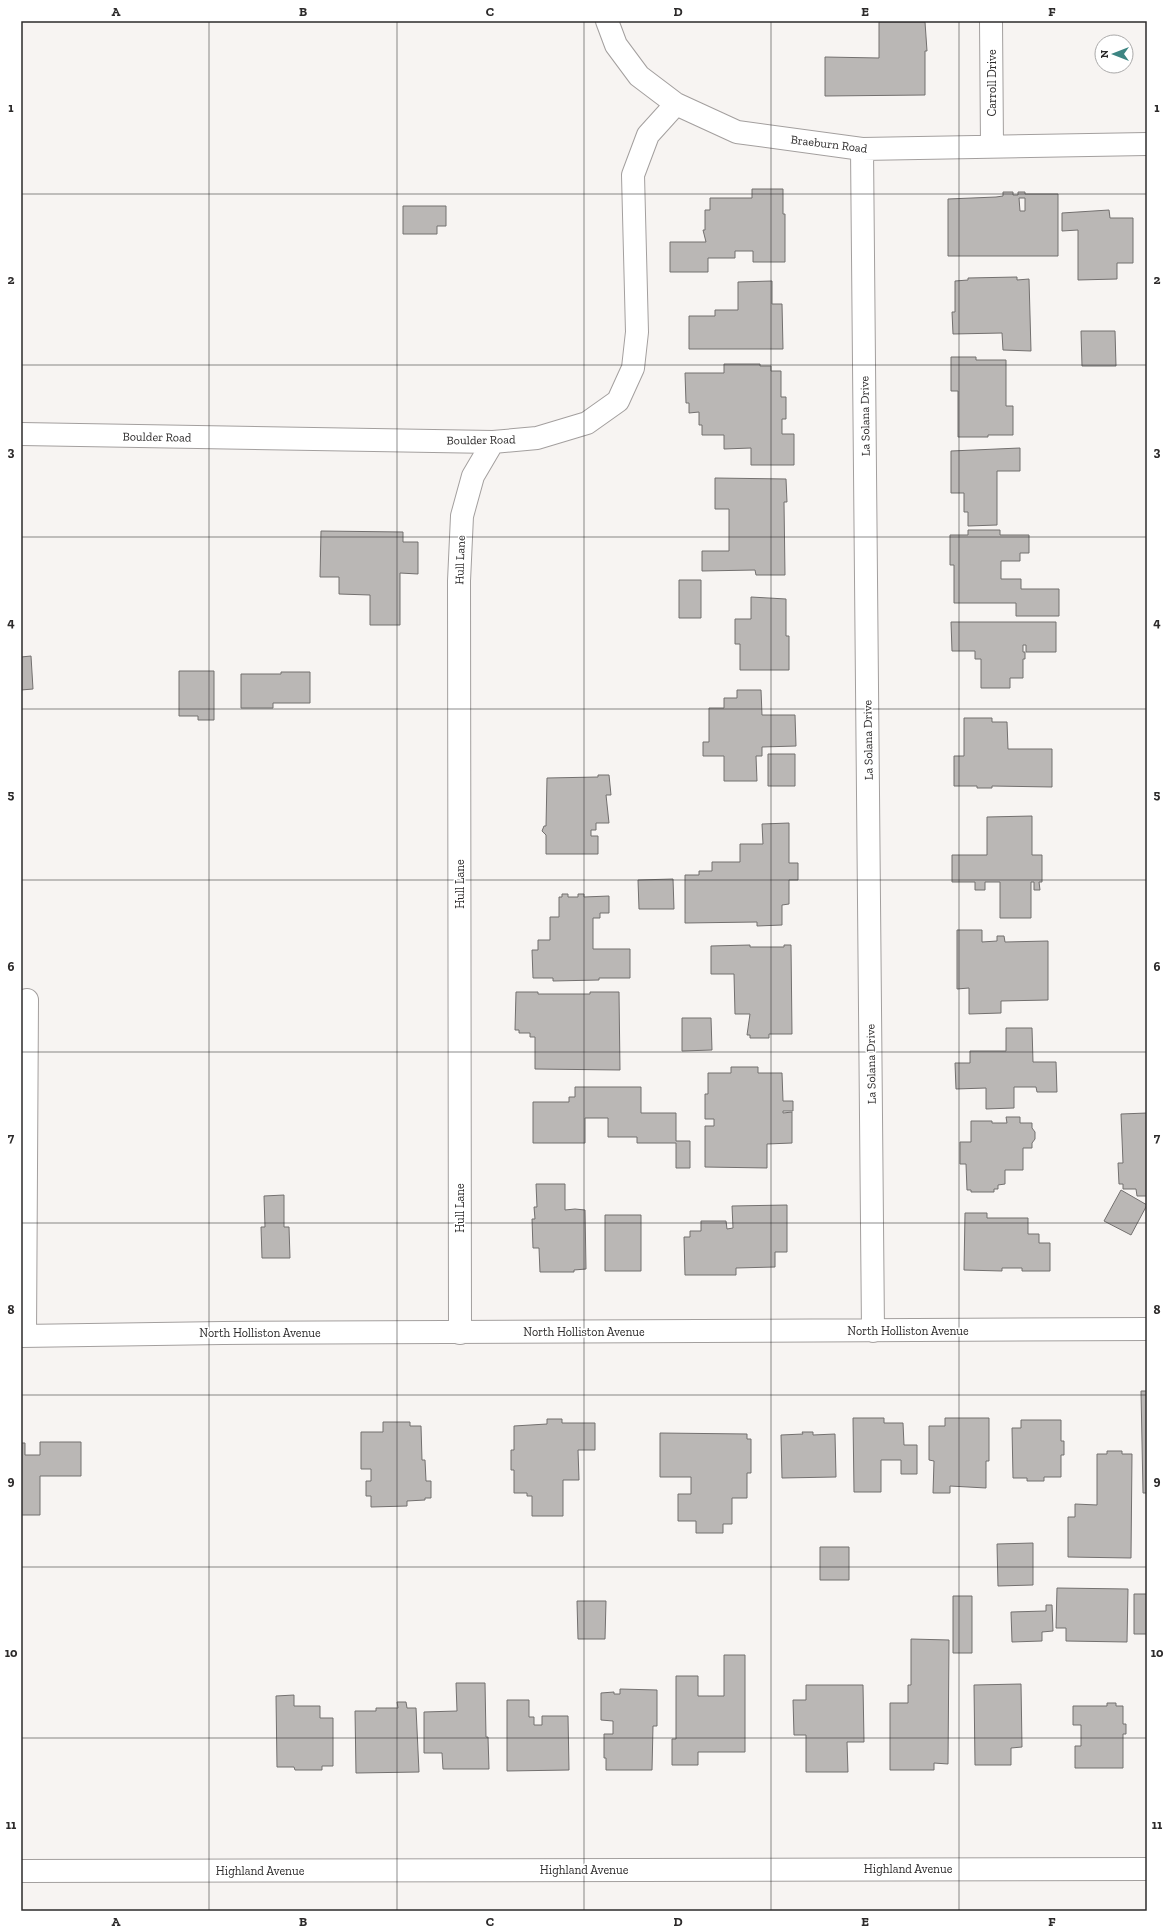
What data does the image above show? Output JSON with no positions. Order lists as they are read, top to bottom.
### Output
{
  "streets": {
    "street": [
      "Carroll Drive",
      "Braeburn Road",
      "La Solana Drive",
      "Boulder Road",
      "Hull Lane",
      "North Holliston Avenue",
      "Highland Avenue"
    ]
  },
  "crossings": [
    ["Carroll Drive", "Braeburn Road"],
    ["Braeburn Road", "La Solana Drive"],
    ["Braeburn Road", "Boulder Road"],
    ["La Solana Drive", "North Holliston Avenue"],
    ["Boulder Road", "Hull Lane"],
    ["Hull Lane", "North Holliston Avenue"]
  ],
  "north": "left",
  "grid": {
    "columns": [
      "A",
      "B",
      "C",
      "D",
      "E",
      "F"
    ],
    "rows": [
      "1",
      "2",
      "3",
      "4",
      "5",
      "6",
      "7",
      "8",
      "9",
      "10",
      "11"
    ]
  }
}
